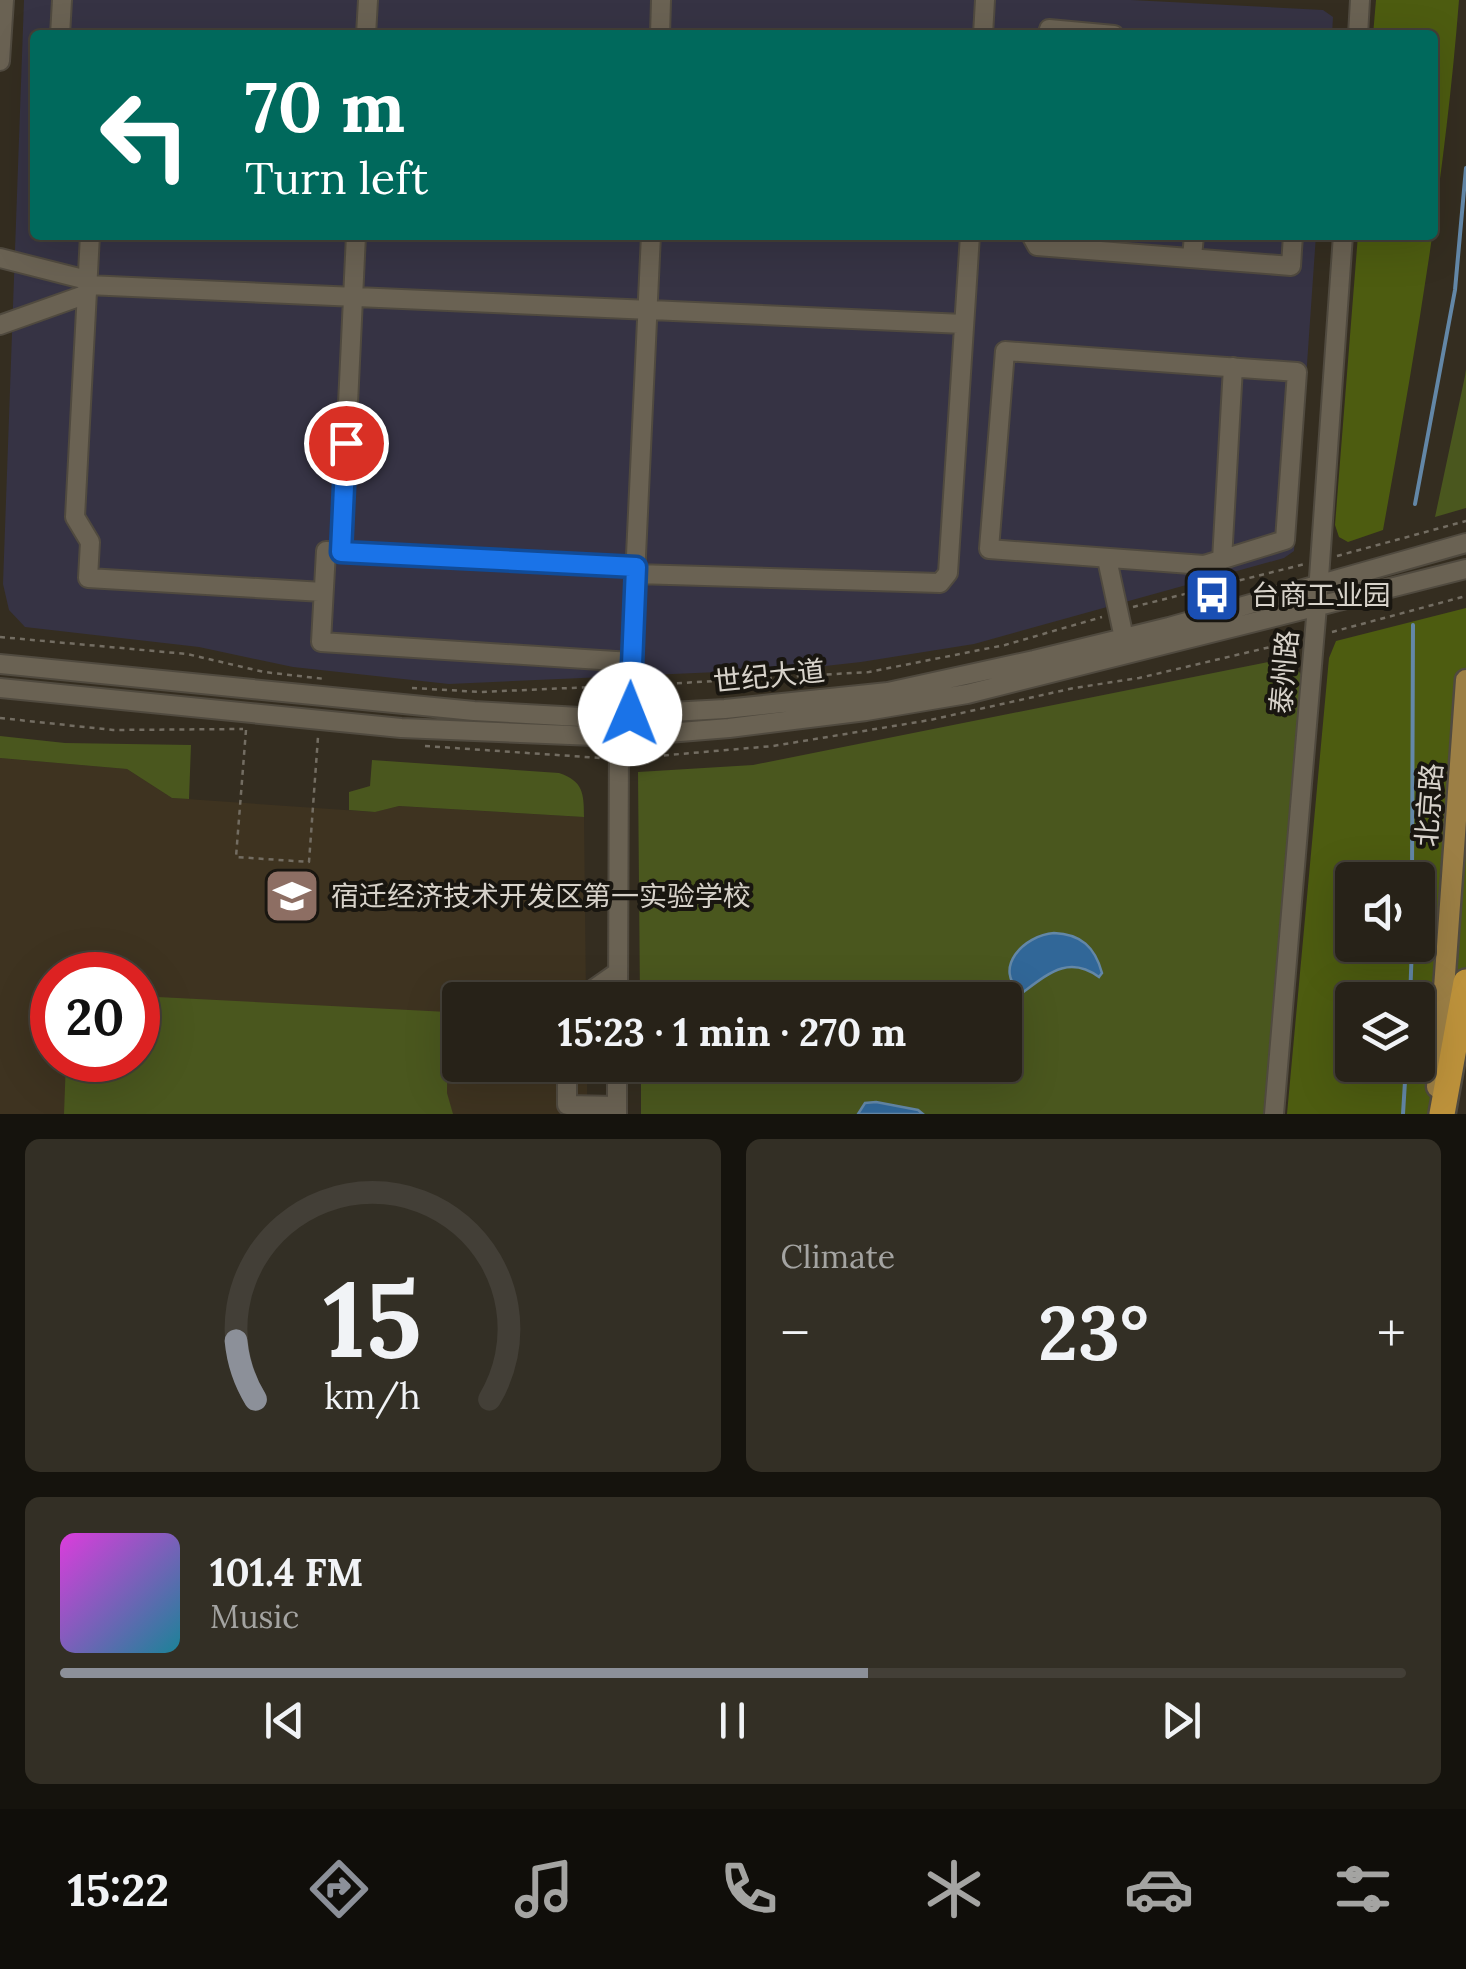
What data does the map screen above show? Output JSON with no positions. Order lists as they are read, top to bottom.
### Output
{
  "streets": {
    "main road": ["北京路"],
    "street": ["泰州路", "世纪大道"]
  },
  "crossings": [
    ["泰州路", "世纪大道"]
  ],
  "places": {
    "bus stop": ["台商工业园"],
    "school or university": ["宿迁经济技术开发区第一实验学校"]
  },
  "page": {
    "turn": ["70 m", "Turn left"],
    "limit": "20",
    "trip": "15:23 · 1 min · 270 m",
    "tile": "Climate",
    "heat": ["−", "23°", "+"],
    "song": ["101.4 FM", "Music"],
    "tabs": "15:22",
    "gauge": ["15", "km/h"]
  }
}
